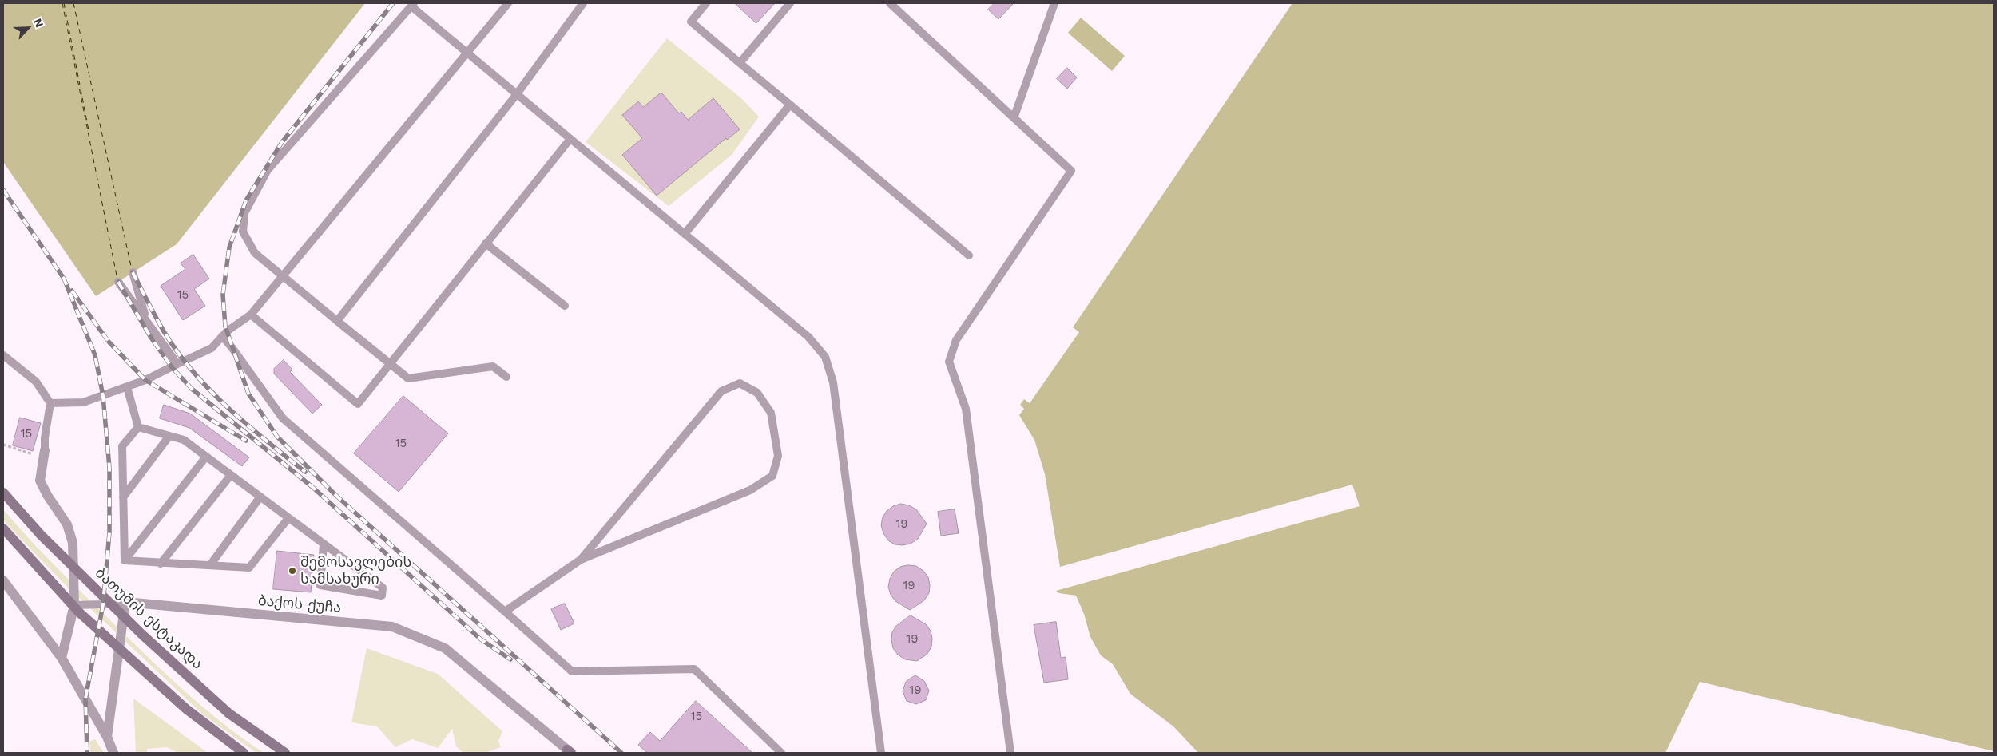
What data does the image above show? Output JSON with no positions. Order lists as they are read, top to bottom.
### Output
{
  "streets": {
    "main road": ["ბათუმის ესტაკადა"],
    "street": ["ბაქოს ქუჩა"]
  },
  "places": ["შემოსავლების სამსახური"],
  "house_numbers": [
    "15",
    "15",
    "15",
    "19",
    "19",
    "19",
    "19",
    "15"
  ],
  "north": "top right"
}
